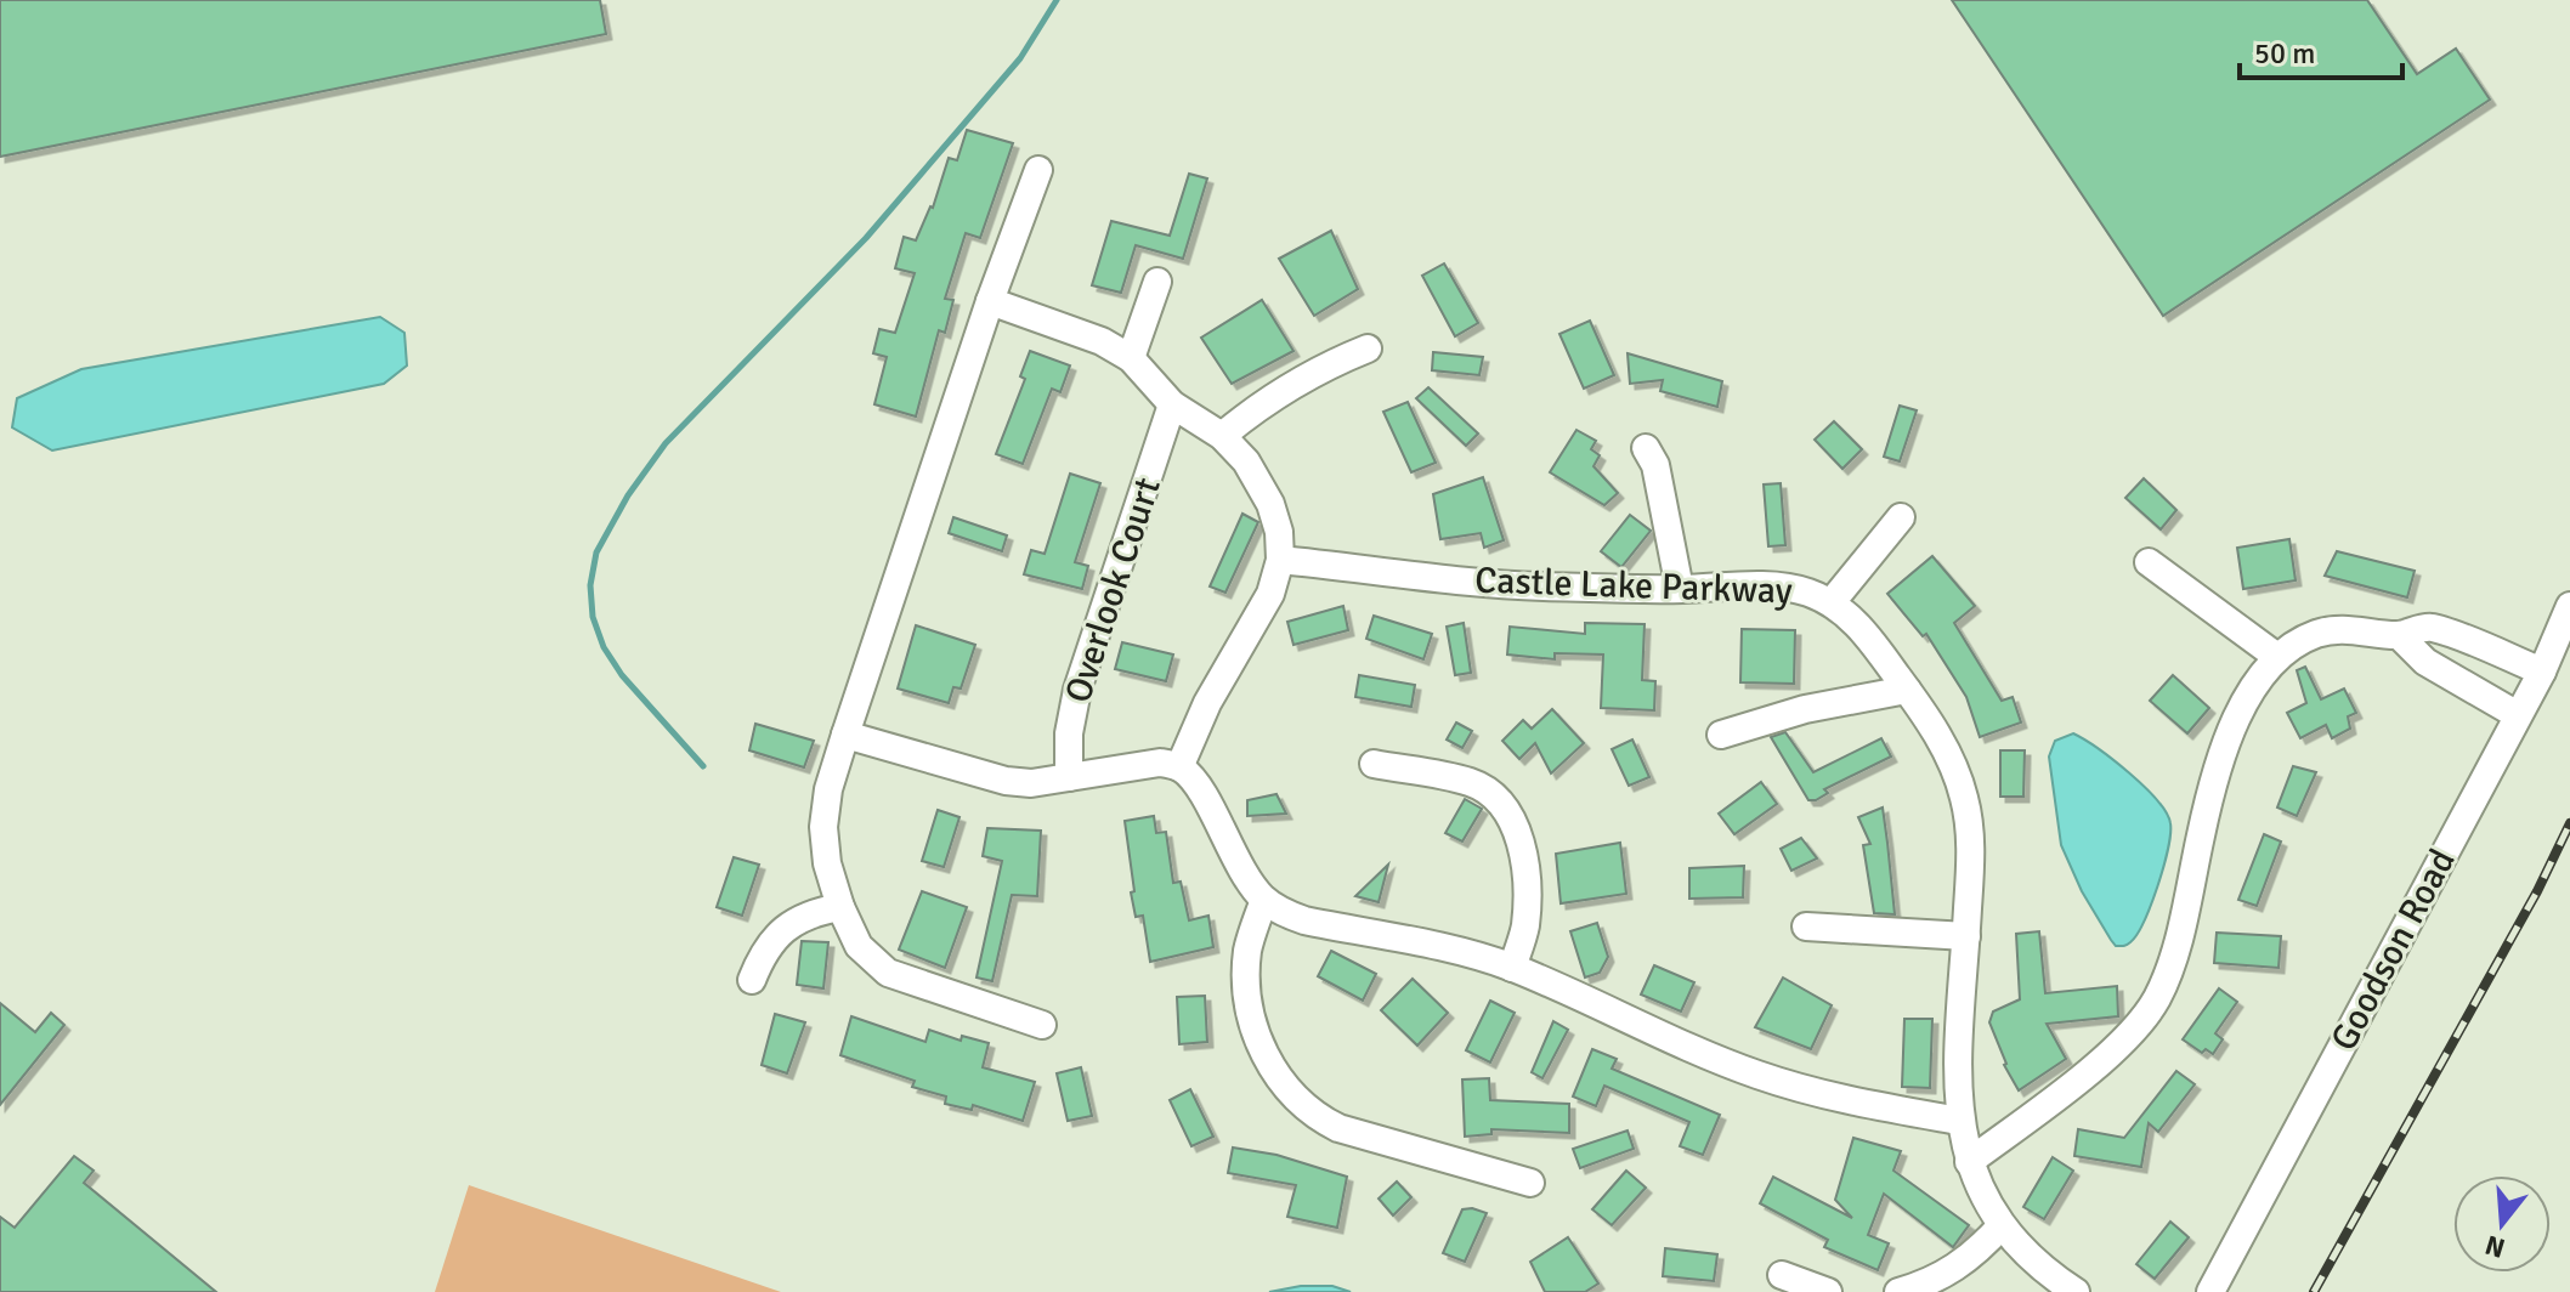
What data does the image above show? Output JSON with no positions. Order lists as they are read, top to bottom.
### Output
{
  "streets": {
    "street": ["Castle Lake Parkway", "Overlook Court", "Goodson Road"]
  },
  "scale_bar": "50 m",
  "north": "bottom"
}
